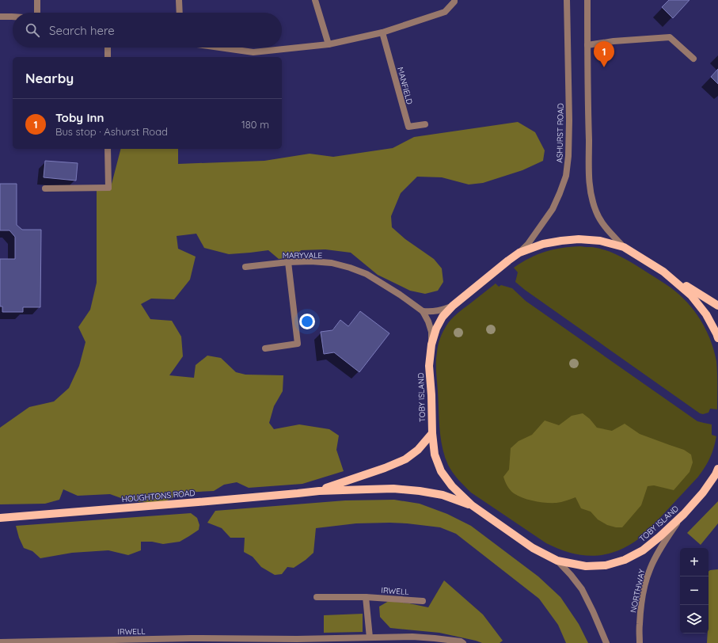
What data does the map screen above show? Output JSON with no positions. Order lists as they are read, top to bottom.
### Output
{
  "streets": {
    "main road": ["TOBY ISLAND", "HOUGHTONS ROAD"],
    "street": [
      "MANFIELD",
      "ASHURST ROAD",
      "MARYVALE",
      "IRWELL",
      "NORTHWAY"
    ]
  },
  "crossings": [
    ["ASHURST ROAD", "TOBY ISLAND"],
    ["MARYVALE", "TOBY ISLAND"],
    ["TOBY ISLAND", "HOUGHTONS ROAD"],
    ["TOBY ISLAND", "NORTHWAY"]
  ],
  "page": {
    "search": "Search here",
    "pins": "1",
    "heading": "Nearby",
    "list": [
      {
        "mark": "1",
        "name": "Toby Inn",
        "note": "Bus stop · Ashurst Road",
        "value": "180 m"
      }
    ],
    "map_buttons": ["+", "−"]
  }
}
